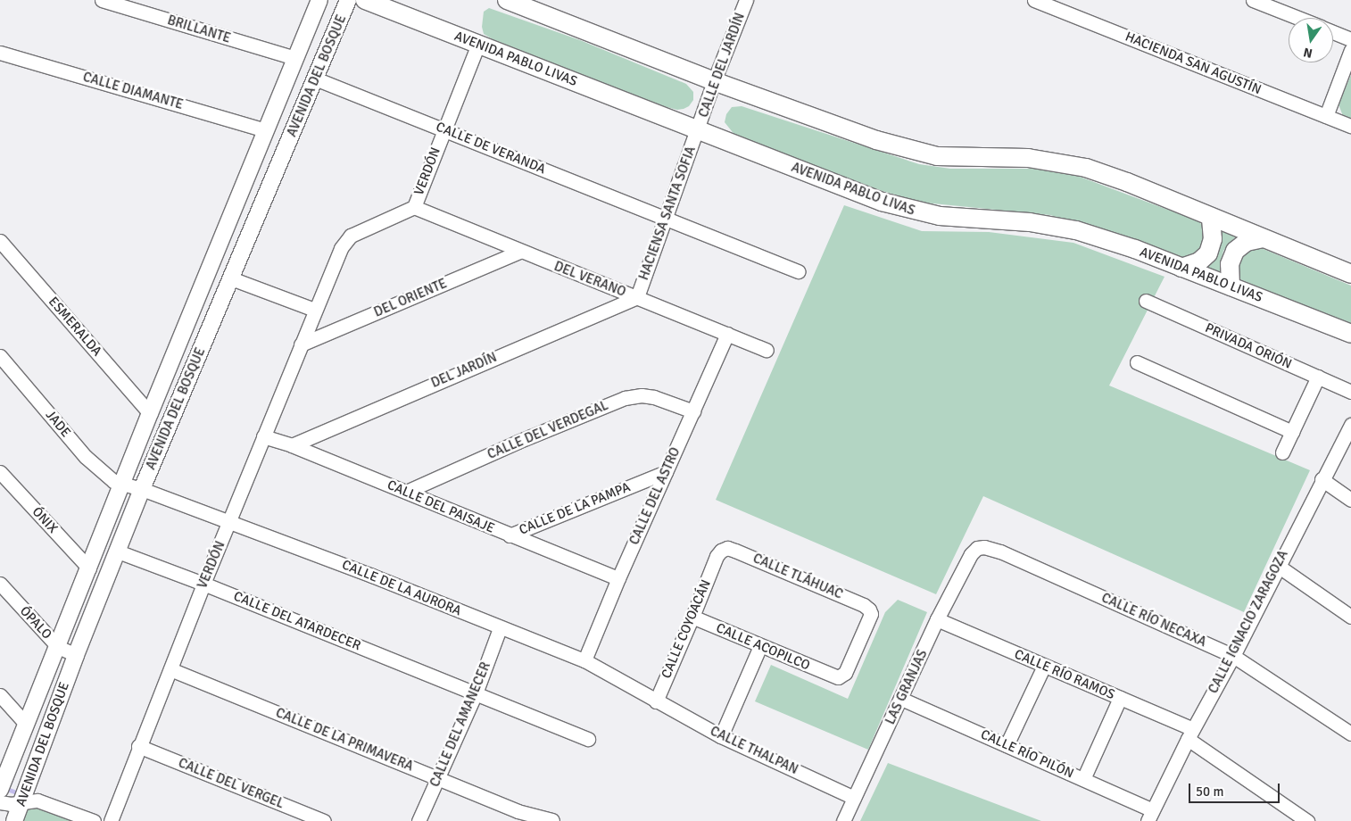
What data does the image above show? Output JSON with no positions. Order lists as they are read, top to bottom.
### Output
{
  "streets": {
    "main road": ["AVENIDA PABLO LIVAS"],
    "street": [
      "BRILLANTE",
      "HACIENDA SAN AGUSTÍN",
      "CALLE DEL JARDÍN",
      "AVENIDA DEL BOSQUE",
      "CALLE DIAMANTE",
      "CALLE DE VERANDA",
      "VERDÓN",
      "HACIENSA SANTA SOFIA",
      "DEL VERANO",
      "DEL ORIENTE",
      "ESMERALDA",
      "PRIVADA ORIÓN",
      "DEL JARDÍN",
      "JADE",
      "CALLE DEL VERDEGAL",
      "CALLE DEL ASTRO",
      "CALLE DEL PAISAJE",
      "CALLE DE LA PAMPA",
      "ÓNIX",
      "CALLE TLÁHUAC",
      "CALLE DE LA AURORA",
      "CALLE RÍO NECAXA",
      "CALLE DEL ATARDECER",
      "CALLE IGNACIO ZARAGOZA",
      "ÓPALO",
      "CALLE COYOACÁN",
      "CALLE ACOPILCO",
      "CALLE RÍO RAMOS",
      "LAS GRANJAS",
      "CALLE DEL AMANECER",
      "CALLE DE LA PRIMAVERA",
      "CALLE THALPAN",
      "CALLE RÍO PILÓN",
      "CALLE DEL VERGEL"
    ]
  },
  "crossings": [
    ["BRILLANTE", "AVENIDA DEL BOSQUE"],
    ["AVENIDA PABLO LIVAS", "CALLE DEL JARDÍN"],
    ["AVENIDA PABLO LIVAS", "VERDÓN"],
    ["AVENIDA PABLO LIVAS", "HACIENSA SANTA SOFIA"],
    ["CALLE DEL JARDÍN", "HACIENSA SANTA SOFIA"],
    ["AVENIDA DEL BOSQUE", "CALLE DIAMANTE"],
    ["AVENIDA DEL BOSQUE", "CALLE DE VERANDA"],
    ["AVENIDA DEL BOSQUE", "ESMERALDA"],
    ["AVENIDA DEL BOSQUE", "JADE"],
    ["AVENIDA DEL BOSQUE", "ÓNIX"],
    ["AVENIDA DEL BOSQUE", "CALLE DE LA AURORA"],
    ["AVENIDA DEL BOSQUE", "CALLE DEL ATARDECER"],
    ["AVENIDA DEL BOSQUE", "ÓPALO"],
    ["CALLE DE VERANDA", "VERDÓN"],
    ["CALLE DE VERANDA", "HACIENSA SANTA SOFIA"],
    ["VERDÓN", "DEL VERANO"],
    ["VERDÓN", "DEL ORIENTE"],
    ["VERDÓN", "CALLE DEL PAISAJE"],
    ["VERDÓN", "CALLE DE LA AURORA"],
    ["VERDÓN", "CALLE DEL ATARDECER"],
    ["VERDÓN", "CALLE DE LA PRIMAVERA"],
    ["VERDÓN", "CALLE DEL VERGEL"],
    ["HACIENSA SANTA SOFIA", "DEL VERANO"],
    ["HACIENSA SANTA SOFIA", "DEL JARDÍN"],
    ["DEL VERANO", "DEL ORIENTE"],
    ["DEL VERANO", "DEL JARDÍN"],
    ["DEL VERANO", "CALLE DEL ASTRO"],
    ["DEL JARDÍN", "CALLE DEL PAISAJE"],
    ["JADE", "CALLE DE LA AURORA"],
    ["CALLE DEL VERDEGAL", "CALLE DEL ASTRO"],
    ["CALLE DEL VERDEGAL", "CALLE DEL PAISAJE"],
    ["CALLE DEL ASTRO", "CALLE DEL PAISAJE"],
    ["CALLE DEL ASTRO", "CALLE DE LA PAMPA"],
    ["CALLE DEL ASTRO", "CALLE DE LA AURORA"],
    ["CALLE DEL PAISAJE", "CALLE DE LA PAMPA"],
    ["CALLE TLÁHUAC", "CALLE COYOACÁN"],
    ["CALLE TLÁHUAC", "CALLE ACOPILCO"],
    ["CALLE DE LA AURORA", "CALLE COYOACÁN"],
    ["CALLE DE LA AURORA", "CALLE DEL AMANECER"],
    ["CALLE DE LA AURORA", "CALLE THALPAN"],
    ["CALLE RÍO NECAXA", "CALLE IGNACIO ZARAGOZA"],
    ["CALLE RÍO NECAXA", "LAS GRANJAS"],
    ["CALLE DEL ATARDECER", "CALLE DEL AMANECER"],
    ["CALLE IGNACIO ZARAGOZA", "CALLE RÍO RAMOS"],
    ["CALLE IGNACIO ZARAGOZA", "CALLE RÍO PILÓN"],
    ["CALLE COYOACÁN", "CALLE ACOPILCO"],
    ["CALLE COYOACÁN", "CALLE THALPAN"],
    ["CALLE RÍO RAMOS", "LAS GRANJAS"],
    ["LAS GRANJAS", "CALLE THALPAN"],
    ["LAS GRANJAS", "CALLE RÍO PILÓN"],
    ["CALLE DEL AMANECER", "CALLE DE LA PRIMAVERA"]
  ],
  "scale_bar": "50 m",
  "north": "bottom"
}
